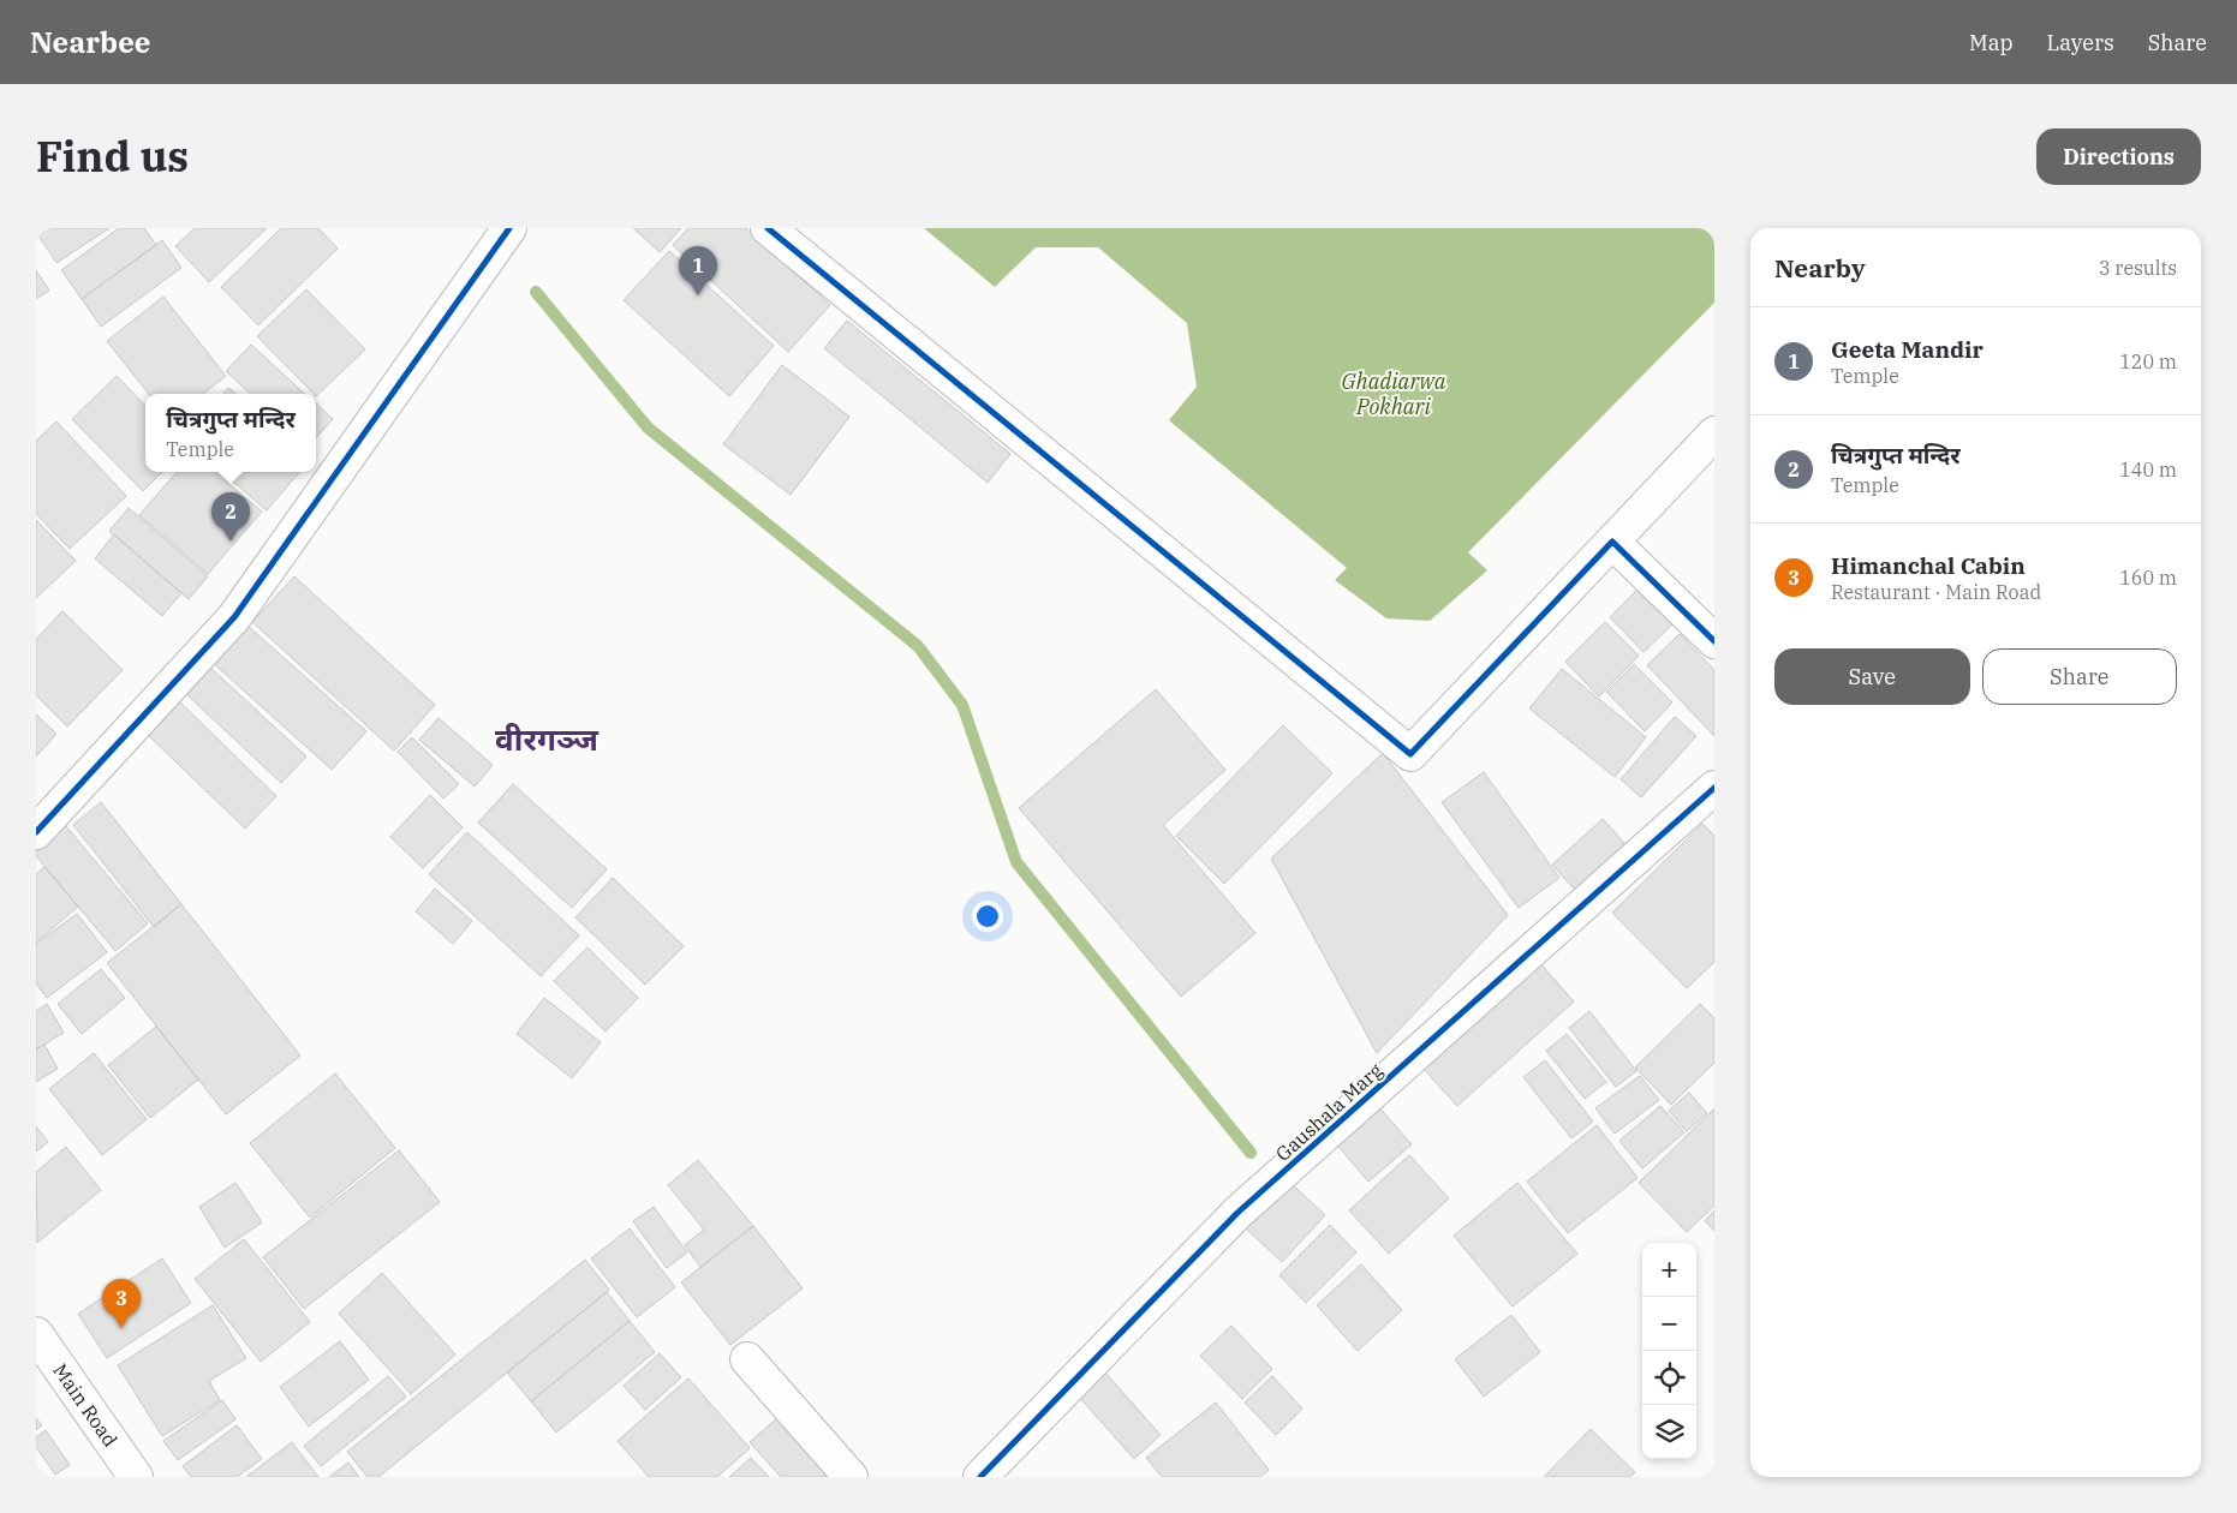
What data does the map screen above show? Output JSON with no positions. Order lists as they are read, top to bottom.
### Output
{
  "streets": {
    "street": ["Gaushala Marg", "Main Road"]
  },
  "districts": ["वीरगञ्ज"],
  "water": ["Ghadiarwa Pokhari"],
  "page": {
    "header": "Nearbee",
    "nav": ["Map", "Layers", "Share"],
    "title": "Find us",
    "buttons": [
      "Directions",
      ["Save", "Share"]
    ],
    "heading": ["Nearby", "3 results"],
    "pins": ["1", "2", "3"],
    "list": [
      {
        "mark": "1",
        "name": "Geeta Mandir",
        "note": "Temple",
        "value": "120 m"
      },
      {
        "mark": "2",
        "name": "चित्रगुप्त मन्दिर",
        "note": "Temple",
        "value": "140 m"
      },
      {
        "mark": "3",
        "name": "Himanchal Cabin",
        "note": "Restaurant · Main Road",
        "value": "160 m"
      }
    ],
    "popup": ["चित्रगुप्त मन्दिर", "Temple"],
    "map_buttons": ["+", "−"]
  }
}
